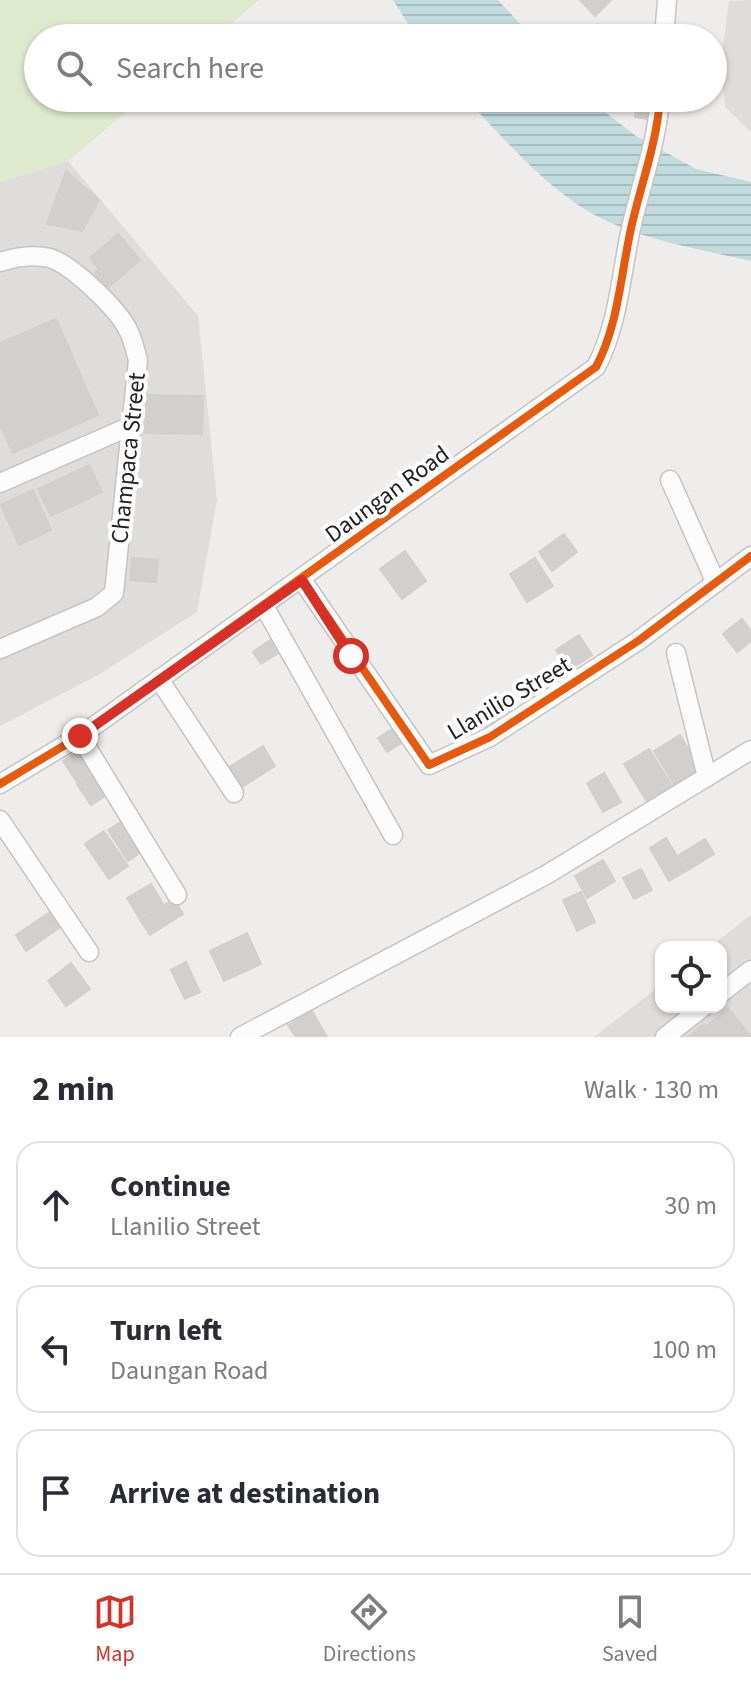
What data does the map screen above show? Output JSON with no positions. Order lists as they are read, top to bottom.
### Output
{
  "streets": {
    "street": ["Champaca Street", "Daungan Road", "Llanilio Street"]
  },
  "crossings": [
    ["Daungan Road", "Llanilio Street"]
  ],
  "page": {
    "search": "Search here",
    "heading": ["2 min", "Walk · 130 m"],
    "list": [
      ["Continue", "Llanilio Street", "30 m"],
      ["Turn left", "Daungan Road", "100 m"],
      "Arrive at destination"
    ],
    "nav": ["Map", "Directions", "Saved"]
  }
}
